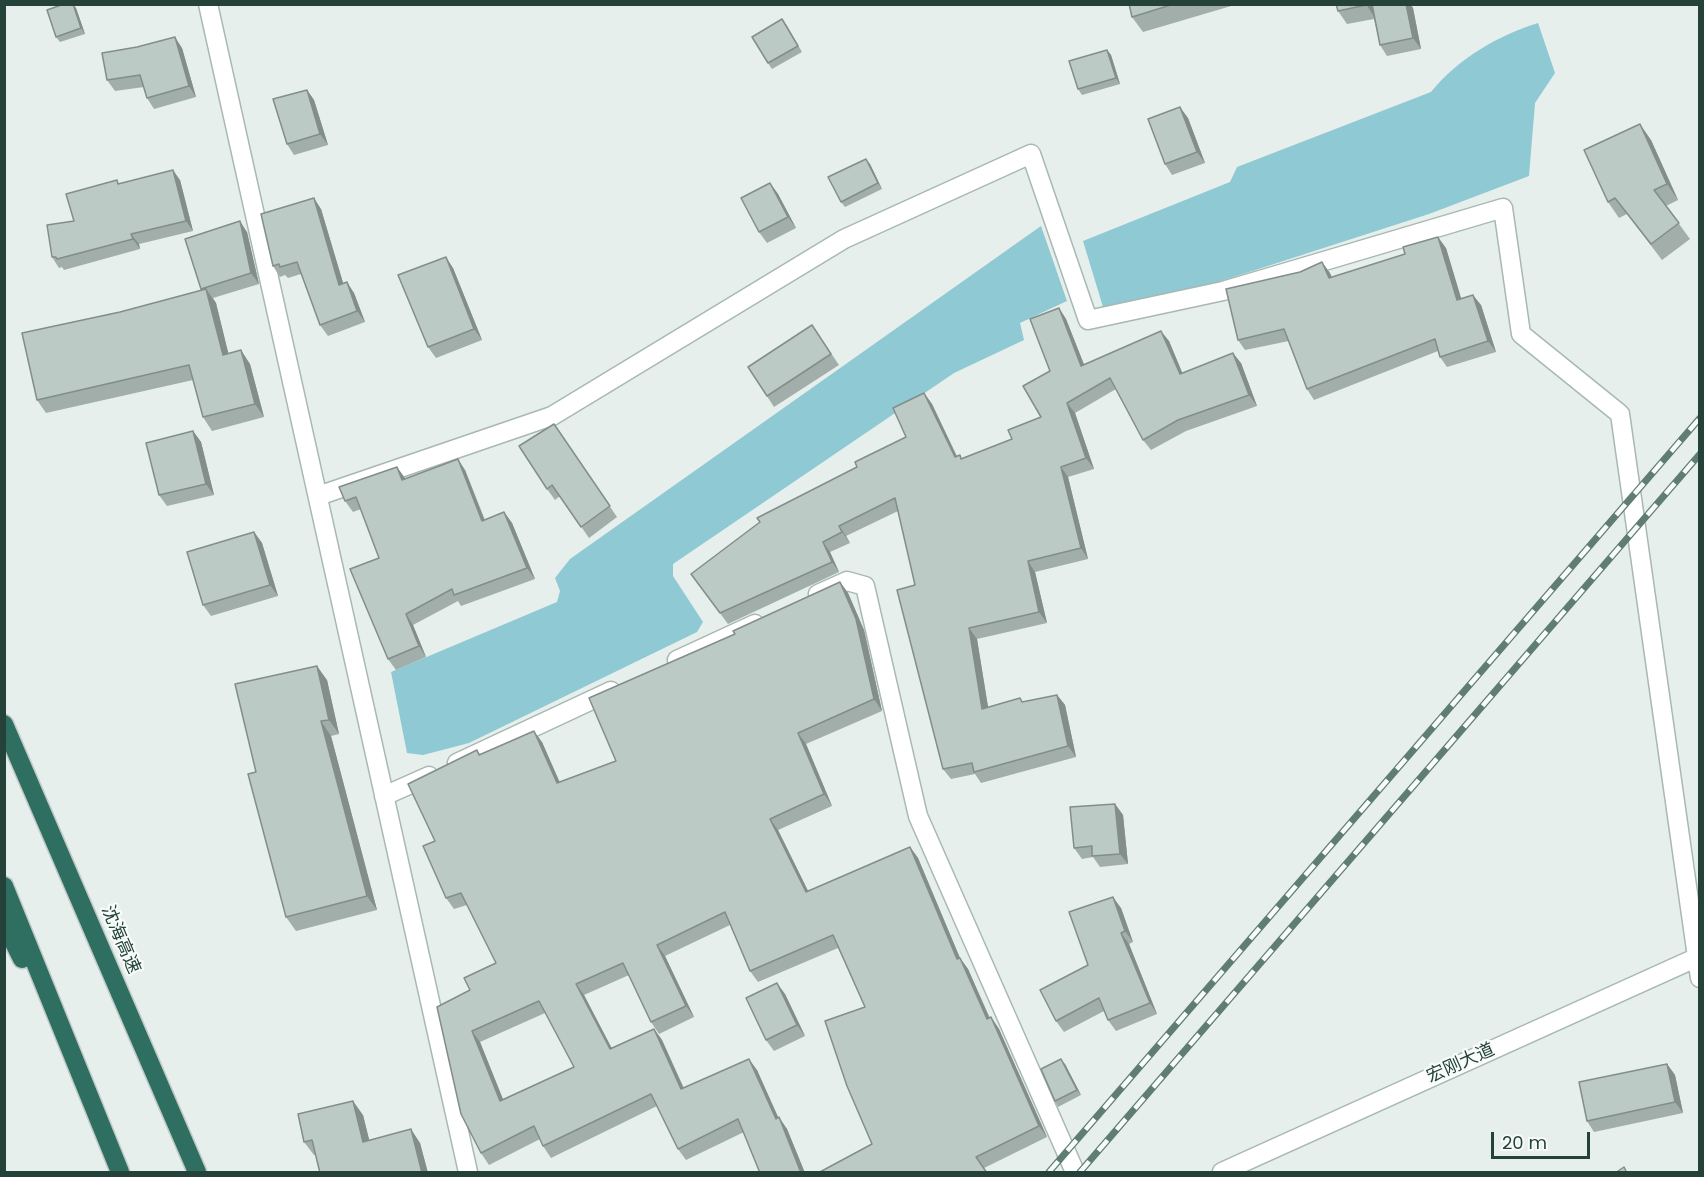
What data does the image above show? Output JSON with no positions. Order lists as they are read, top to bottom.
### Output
{
  "streets": {
    "highway": ["沈海高速"],
    "street": ["宏刚大道"]
  },
  "scale_bar": "20 m"
}
